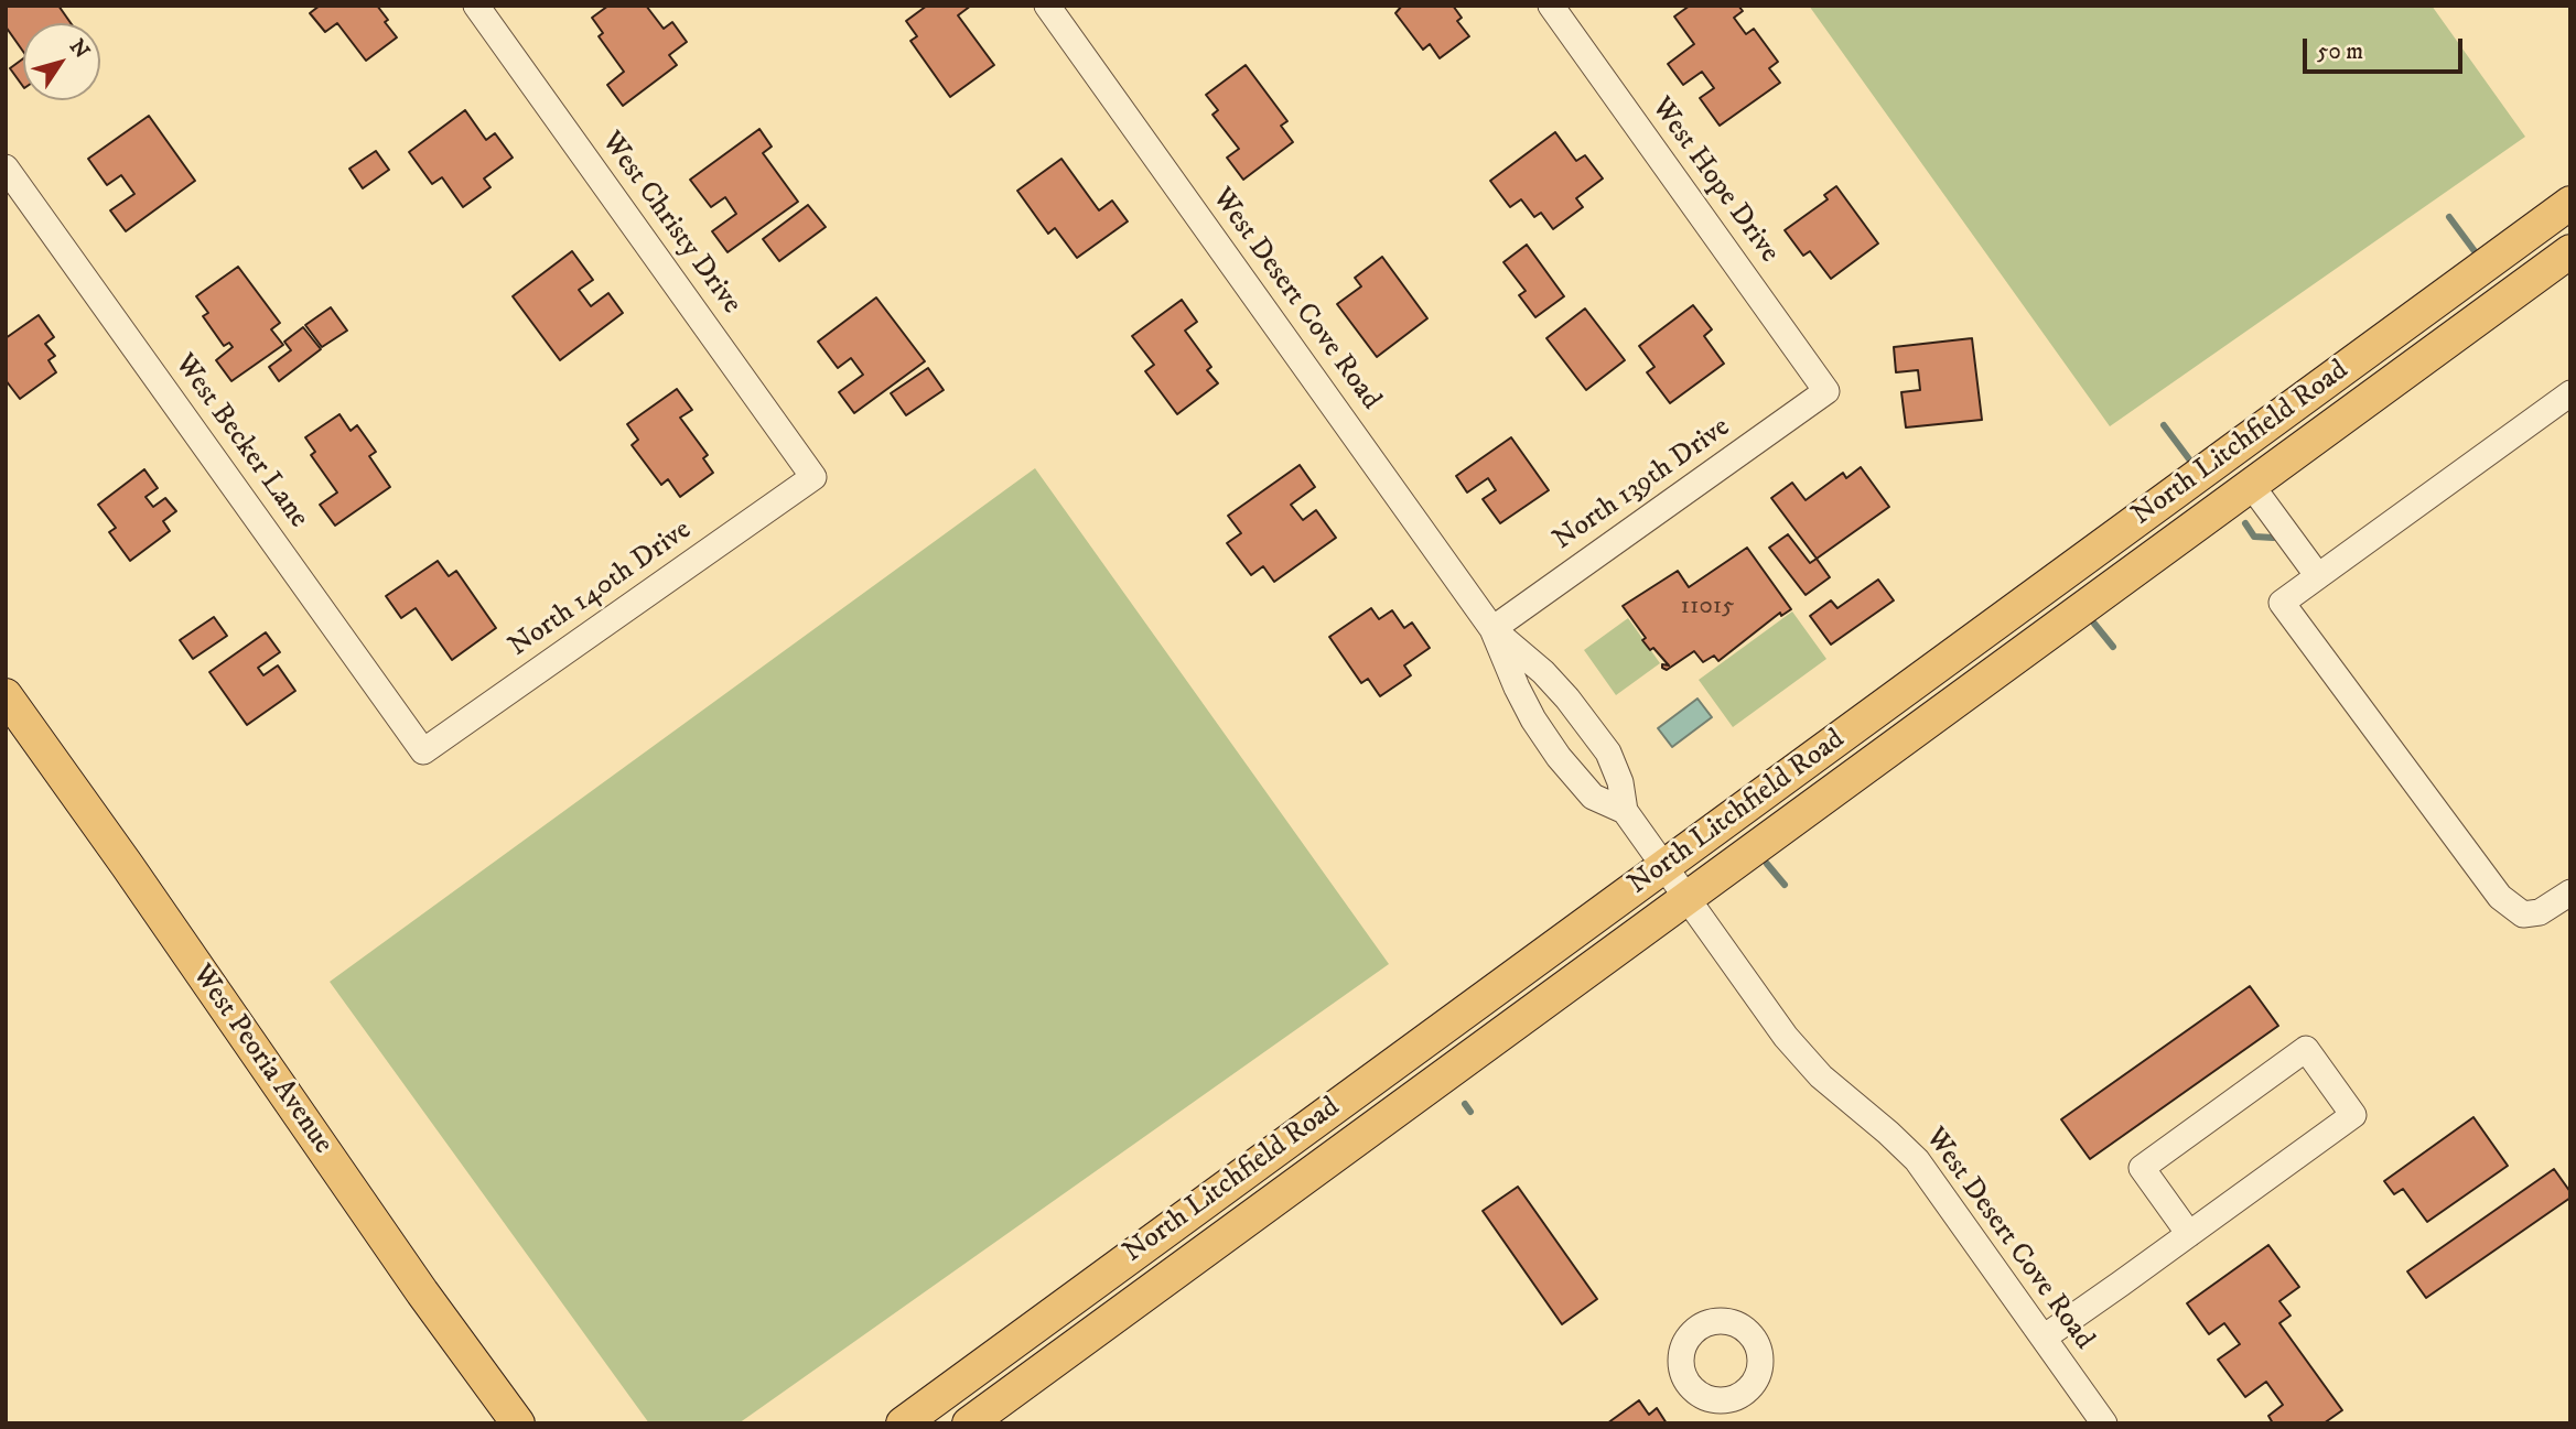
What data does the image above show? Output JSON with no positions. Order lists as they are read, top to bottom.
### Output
{
  "streets": {
    "main road": ["North Litchfield Road", "West Peoria Avenue"],
    "street": [
      "West Hope Drive",
      "West Christy Drive",
      "West Desert Cove Road",
      "West Becker Lane",
      "North 139th Drive",
      "North 140th Drive"
    ]
  },
  "crossings": [
    ["West Hope Drive", "North 139th Drive"],
    ["West Christy Drive", "North 140th Drive"],
    ["West Desert Cove Road", "North Litchfield Road"],
    ["West Desert Cove Road", "North 139th Drive"],
    ["West Becker Lane", "North 140th Drive"]
  ],
  "house_numbers": ["11015"],
  "scale_bar": "50 m",
  "north": "top right"
}
